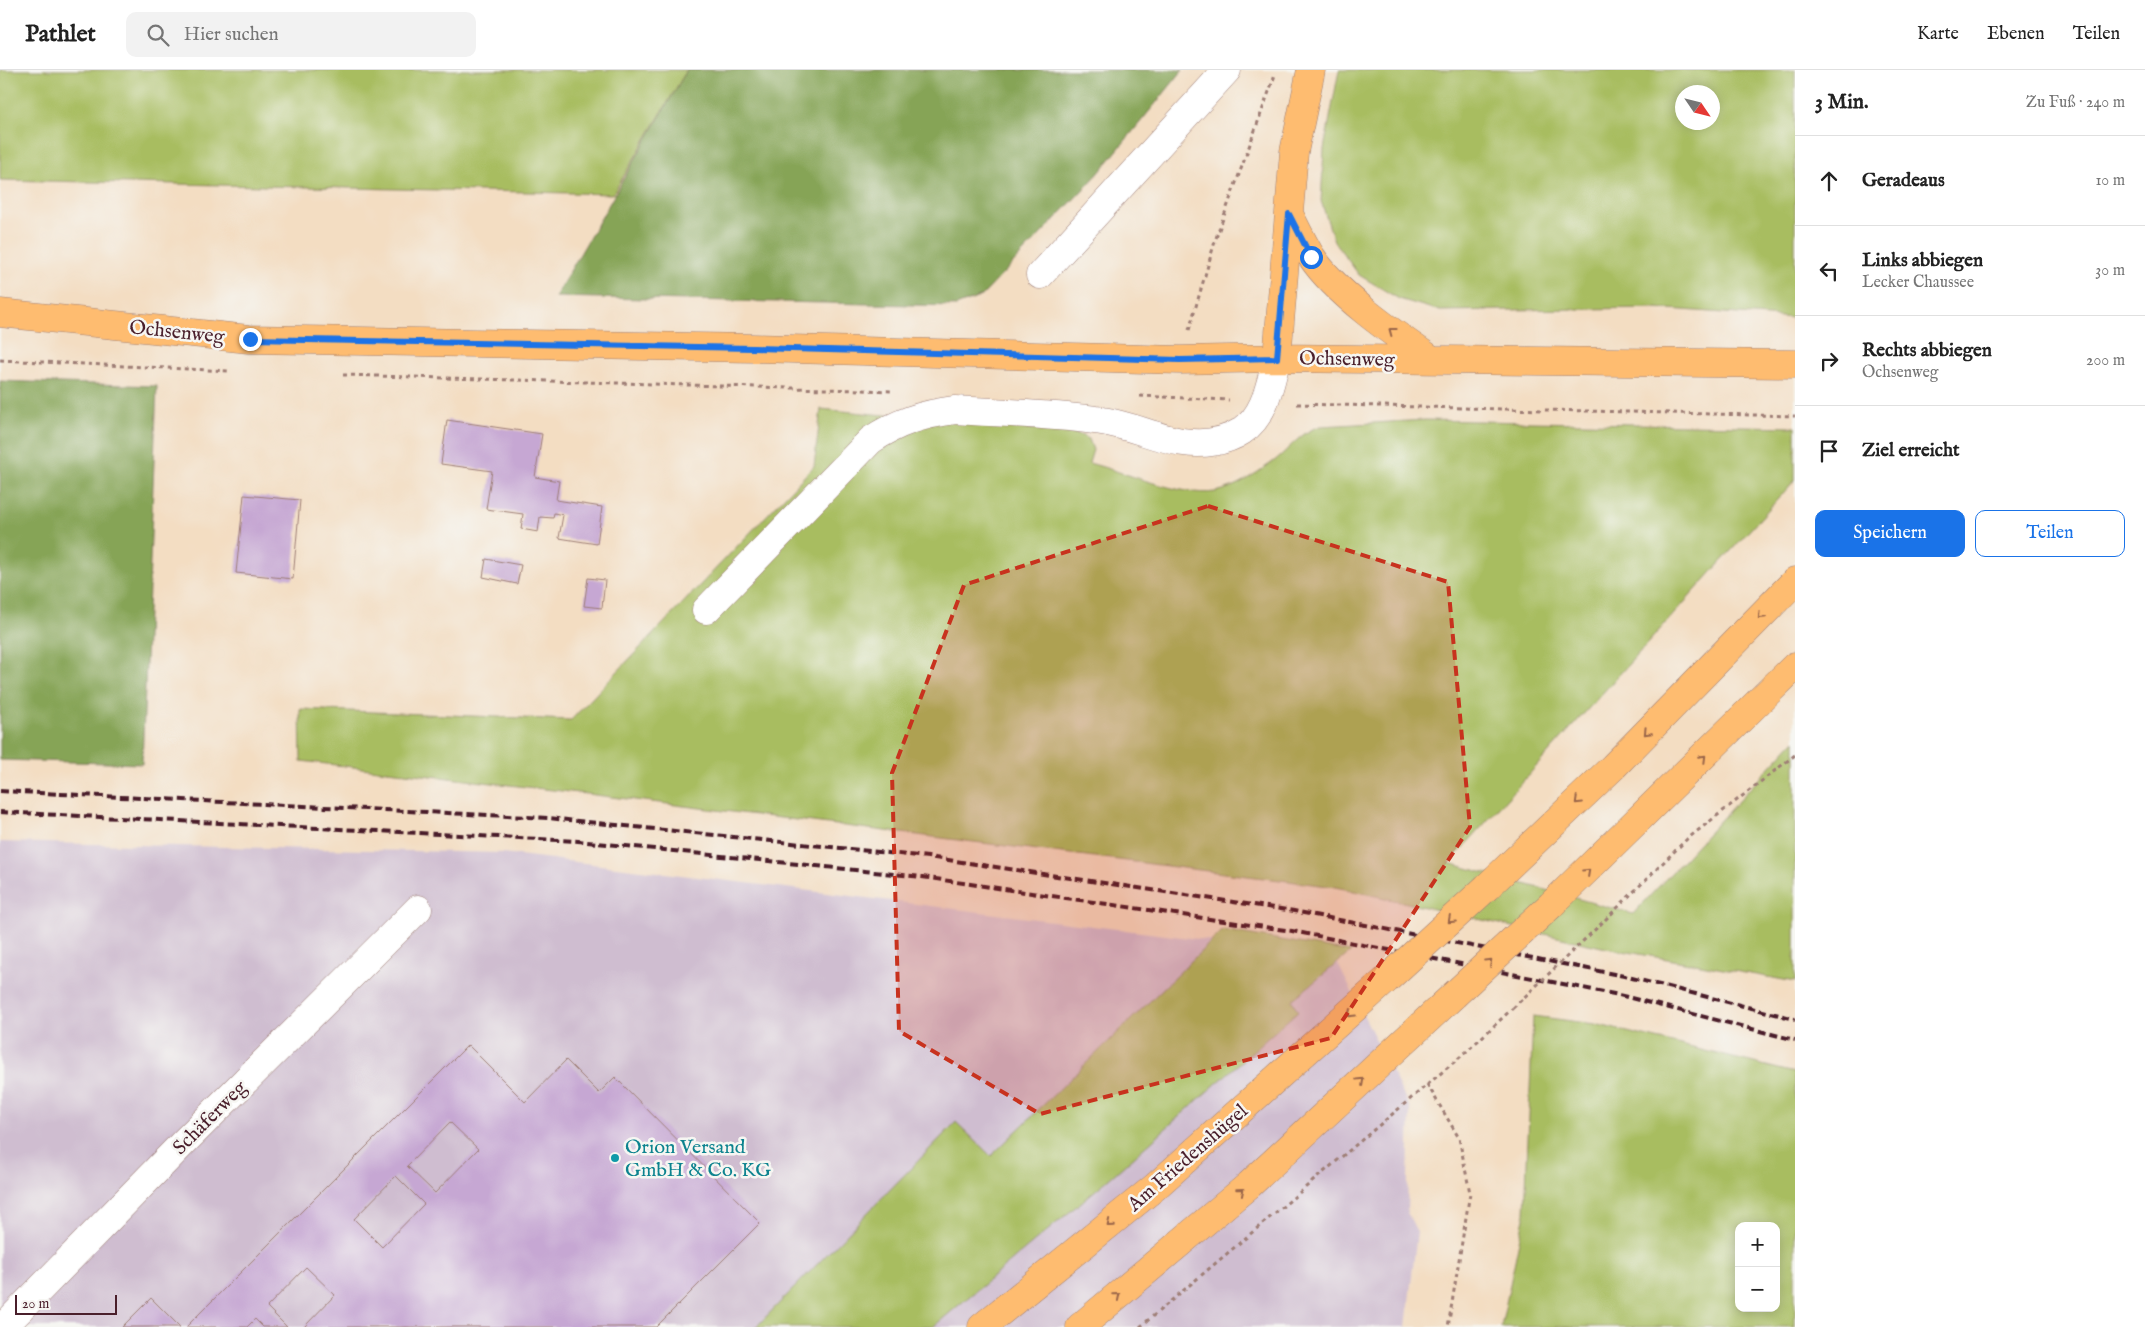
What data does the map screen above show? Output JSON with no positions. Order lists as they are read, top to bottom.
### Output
{
  "streets": {
    "main road": ["Ochsenweg", "Am Friedenshügel"],
    "street": ["Schäferweg"]
  },
  "places": ["Orion Versand GmbH & Co. KG"],
  "scale_bar": "20 m",
  "north": "bottom right",
  "page": {
    "header": "Pathlet",
    "search": "Hier suchen",
    "nav": ["Karte", "Ebenen", "Teilen"],
    "heading": ["3 Min.", "Zu Fuß · 240 m"],
    "list": [
      ["Geradeaus", "10 m"],
      ["Links abbiegen", "Lecker Chaussee", "30 m"],
      ["Rechts abbiegen", "Ochsenweg", "200 m"],
      "Ziel erreicht"
    ],
    "buttons": ["Speichern", "Teilen"],
    "map_buttons": ["+", "−"],
    "scale": "20 m"
  }
}
